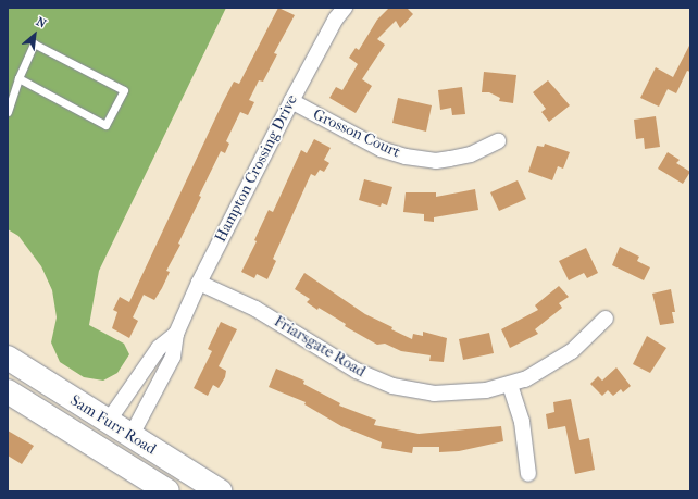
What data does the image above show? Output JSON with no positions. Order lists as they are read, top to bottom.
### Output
{
  "streets": {
    "main road": ["Sam Furr Road"],
    "street": ["Grosson Court", "Hampton Crossing Drive", "Friarsgate Road"]
  },
  "crossings": [
    ["Grosson Court", "Hampton Crossing Drive"],
    ["Hampton Crossing Drive", "Friarsgate Road"],
    ["Hampton Crossing Drive", "Sam Furr Road"]
  ],
  "north": "top right"
}
